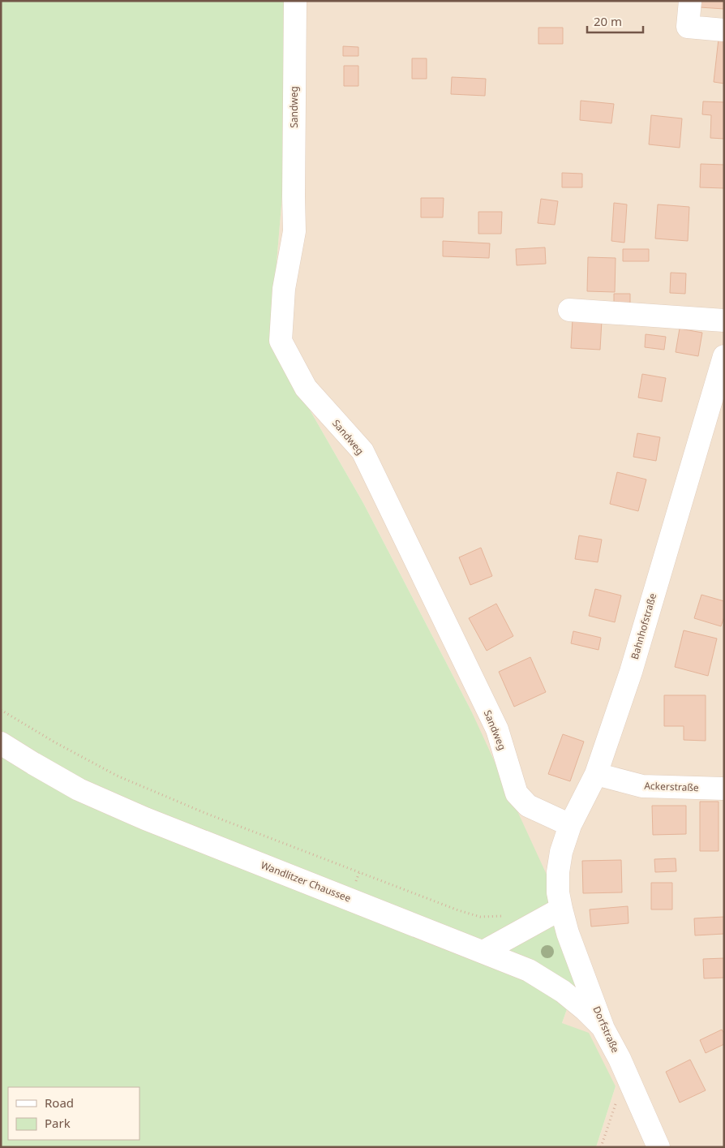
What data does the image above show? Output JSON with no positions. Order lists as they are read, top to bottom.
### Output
{
  "streets": {
    "street": [
      "Sandweg",
      "Bahnhofstraße",
      "Ackerstraße",
      "Wandlitzer Chaussee",
      "Dorfstraße"
    ]
  },
  "crossings": [
    ["Sandweg", "Bahnhofstraße"],
    ["Bahnhofstraße", "Ackerstraße"],
    ["Bahnhofstraße", "Dorfstraße"],
    ["Wandlitzer Chaussee", "Dorfstraße"]
  ],
  "legend": ["Road", "Park"],
  "scale_bar": "20 m"
}
